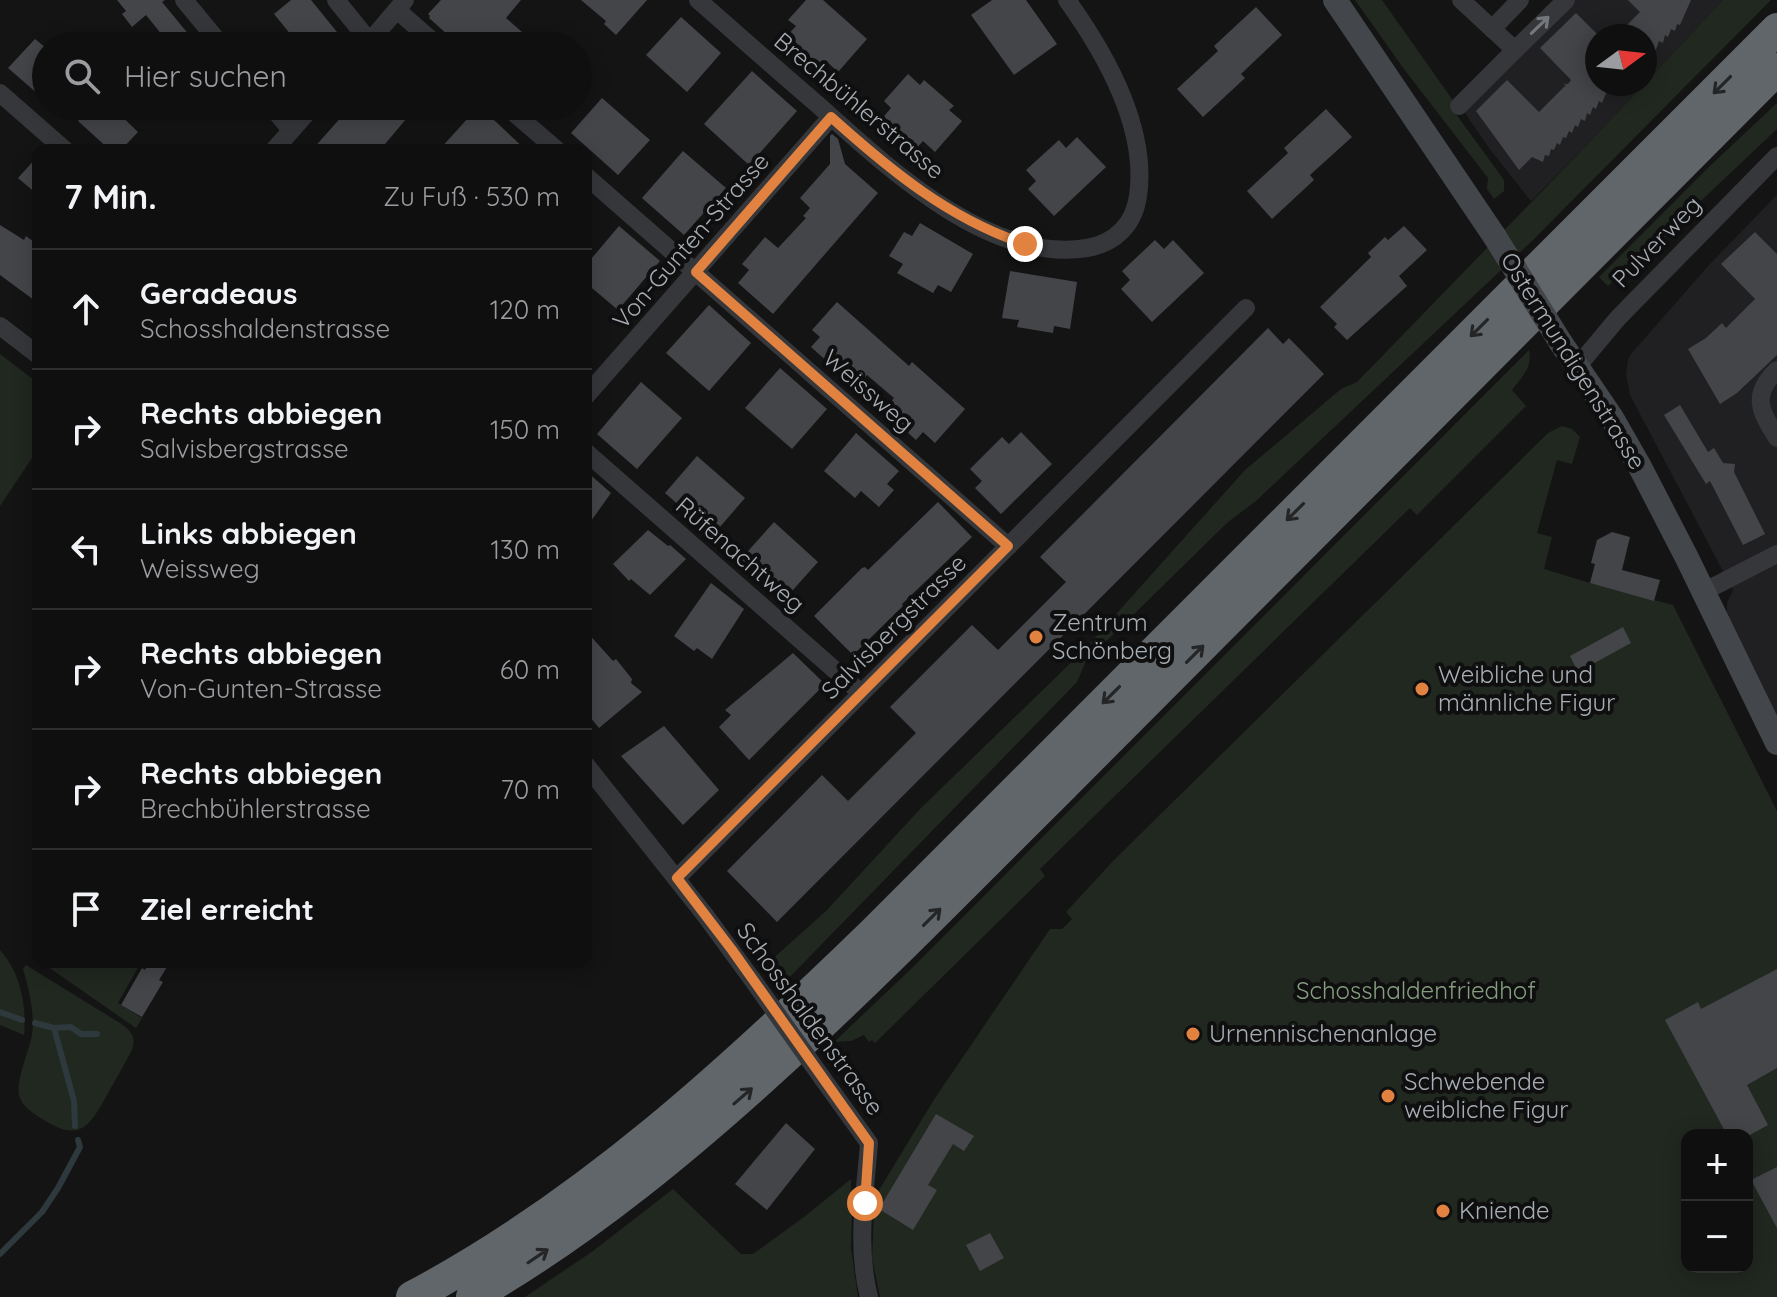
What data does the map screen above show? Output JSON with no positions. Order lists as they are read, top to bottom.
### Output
{
  "streets": {
    "main road": ["Ostermundigenstrasse"],
    "street": [
      "Brechbühlerstrasse",
      "Von-Gunten-Strasse",
      "Pulverweg",
      "Weissweg",
      "Rüfenachtweg",
      "Salvisbergstrasse",
      "Schosshaldenstrasse"
    ]
  },
  "crossings": [
    ["Brechbühlerstrasse", "Von-Gunten-Strasse"],
    ["Von-Gunten-Strasse", "Weissweg"],
    ["Pulverweg", "Ostermundigenstrasse"],
    ["Weissweg", "Salvisbergstrasse"],
    ["Rüfenachtweg", "Salvisbergstrasse"],
    ["Salvisbergstrasse", "Schosshaldenstrasse"]
  ],
  "parks": ["Schosshaldenfriedhof"],
  "places": [
    "Zentrum Schönberg",
    "Weibliche und männliche Figur",
    "Urnennischenanlage",
    "Schwebende weibliche Figur",
    "Kniende"
  ],
  "north": "right",
  "page": {
    "search": "Hier suchen",
    "heading": ["7 Min.", "Zu Fuß · 530 m"],
    "list": [
      ["Geradeaus", "Schosshaldenstrasse", "120 m"],
      ["Rechts abbiegen", "Salvisbergstrasse", "150 m"],
      ["Links abbiegen", "Weissweg", "130 m"],
      ["Rechts abbiegen", "Von-Gunten-Strasse", "60 m"],
      ["Rechts abbiegen", "Brechbühlerstrasse", "70 m"],
      "Ziel erreicht"
    ],
    "map_buttons": ["+", "−"]
  }
}
